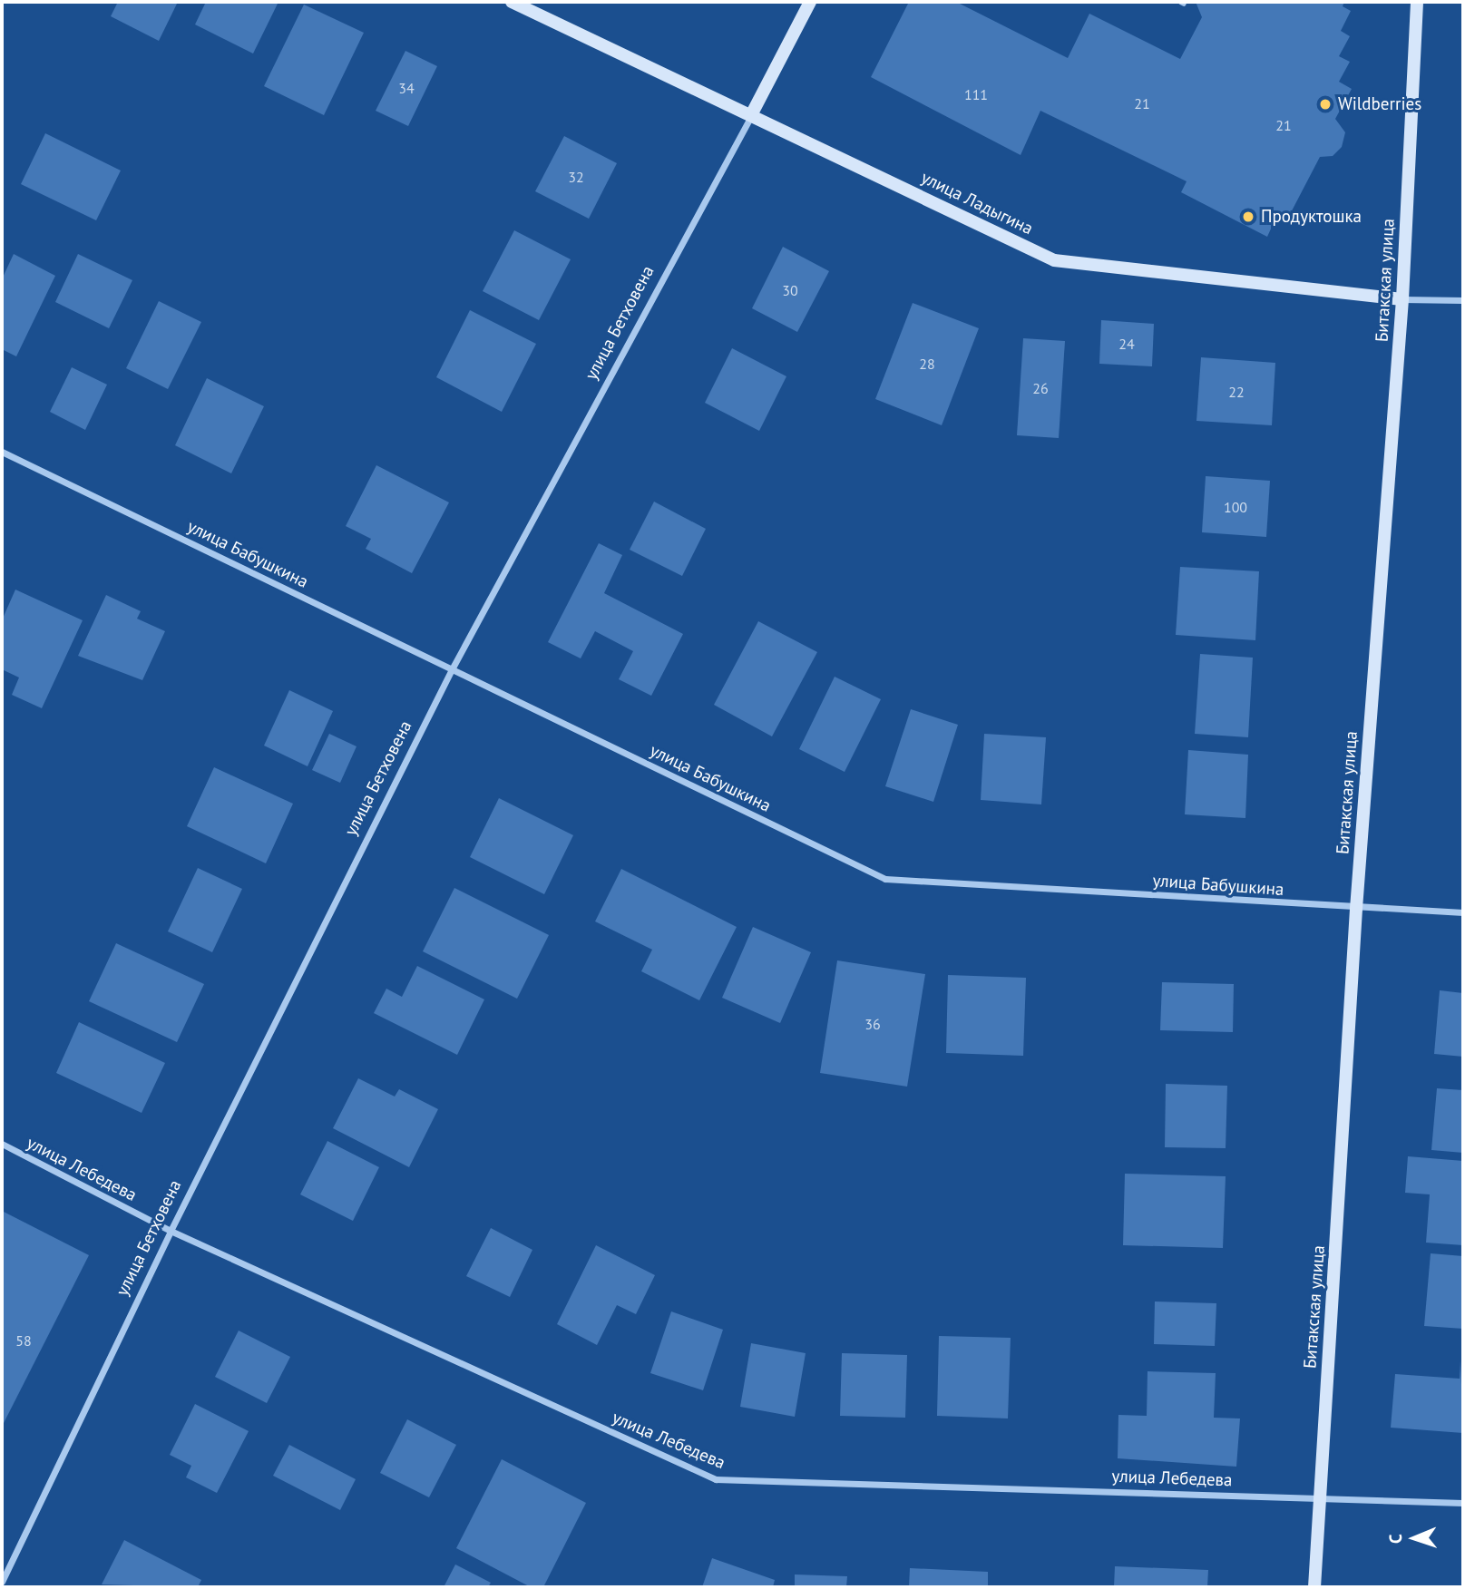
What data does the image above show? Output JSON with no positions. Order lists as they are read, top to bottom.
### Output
{
  "streets": {
    "street": [
      "улица Ладыгина",
      "Битакская улица",
      "улица Бетховена",
      "улица Бабушкина",
      "улица Лебедева"
    ]
  },
  "crossings": [
    ["улица Ладыгина", "Битакская улица"],
    ["улица Ладыгина", "улица Бетховена"],
    ["Битакская улица", "улица Бабушкина"],
    ["Битакская улица", "улица Лебедева"],
    ["улица Бетховена", "улица Бабушкина"],
    ["улица Бетховена", "улица Лебедева"]
  ],
  "places": ["Wildberries", "Продуктошка"],
  "house_numbers": [
    "34",
    "111",
    "21",
    "21",
    "32",
    "30",
    "24",
    "28",
    "26",
    "22",
    "100",
    "36",
    "58"
  ],
  "north": "left"
}
